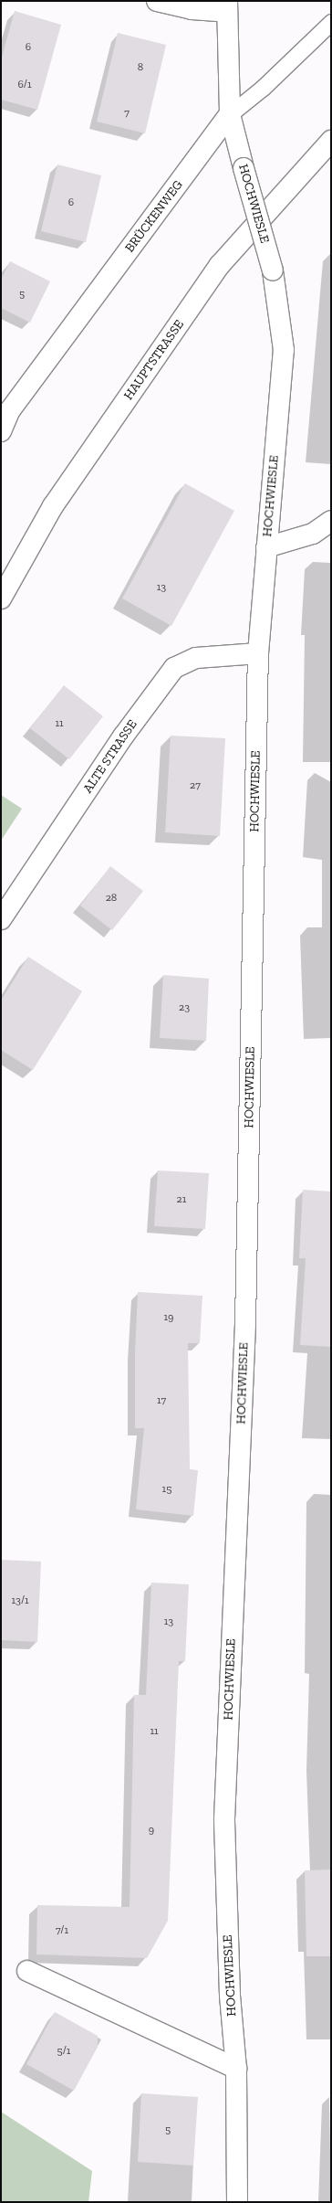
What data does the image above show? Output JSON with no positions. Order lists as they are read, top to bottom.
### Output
{
  "streets": {
    "street": [
      "HOCHWIESLE",
      "BRÜCKENWEG",
      "HAUPTSTRASSE",
      "ALTE STRASSE"
    ]
  },
  "crossings": [
    ["HOCHWIESLE", "BRÜCKENWEG"],
    ["HOCHWIESLE", "ALTE STRASSE"]
  ],
  "house_numbers": [
    "6",
    "8",
    "6/1",
    "7",
    "6",
    "5",
    "13",
    "11",
    "27",
    "28",
    "23",
    "21",
    "19",
    "17",
    "15",
    "13/1",
    "13",
    "11",
    "9",
    "7/1",
    "5/1",
    "5"
  ]
}
